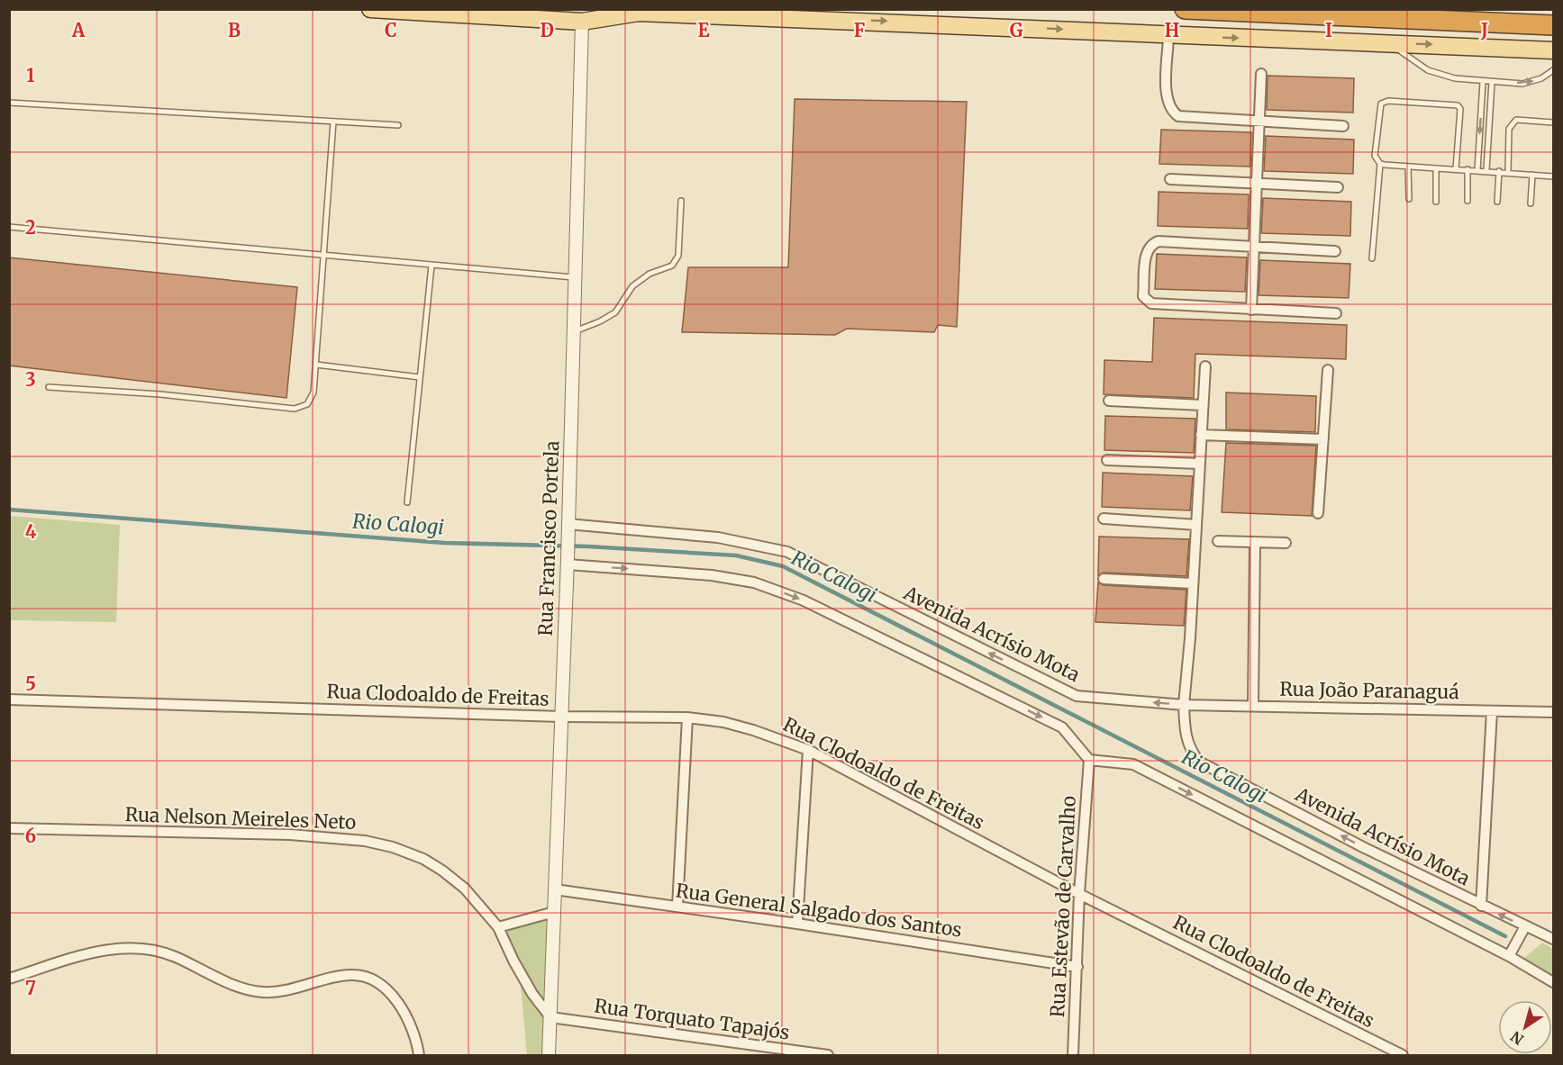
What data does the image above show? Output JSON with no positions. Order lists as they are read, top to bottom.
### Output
{
  "streets": {
    "street": [
      "Rua Francisco Portela",
      "Avenida Acrísio Mota",
      "Rua João Paranaguá",
      "Rua Clodoaldo de Freitas",
      "Rua Nelson Meireles Neto",
      "Rua Estevão de Carvalho",
      "Rua General Salgado dos Santos",
      "Rua Torquato Tapajós"
    ]
  },
  "crossings": [
    ["Rua Francisco Portela", "Avenida Acrísio Mota"],
    ["Rua Francisco Portela", "Rua Clodoaldo de Freitas"],
    ["Rua Francisco Portela", "Rua Nelson Meireles Neto"],
    ["Rua Francisco Portela", "Rua General Salgado dos Santos"],
    ["Rua Francisco Portela", "Rua Torquato Tapajós"],
    ["Avenida Acrísio Mota", "Rua João Paranaguá"],
    ["Rua Clodoaldo de Freitas", "Rua Estevão de Carvalho"],
    ["Rua Nelson Meireles Neto", "Rua Torquato Tapajós"],
    ["Rua Estevão de Carvalho", "Rua General Salgado dos Santos"]
  ],
  "water": ["Rio Calogi"],
  "north": "bottom left",
  "grid": {
    "columns": [
      "A",
      "B",
      "C",
      "D",
      "E",
      "F",
      "G",
      "H",
      "I",
      "J"
    ],
    "rows": [
      "1",
      "2",
      "3",
      "4",
      "5",
      "6",
      "7"
    ]
  }
}
